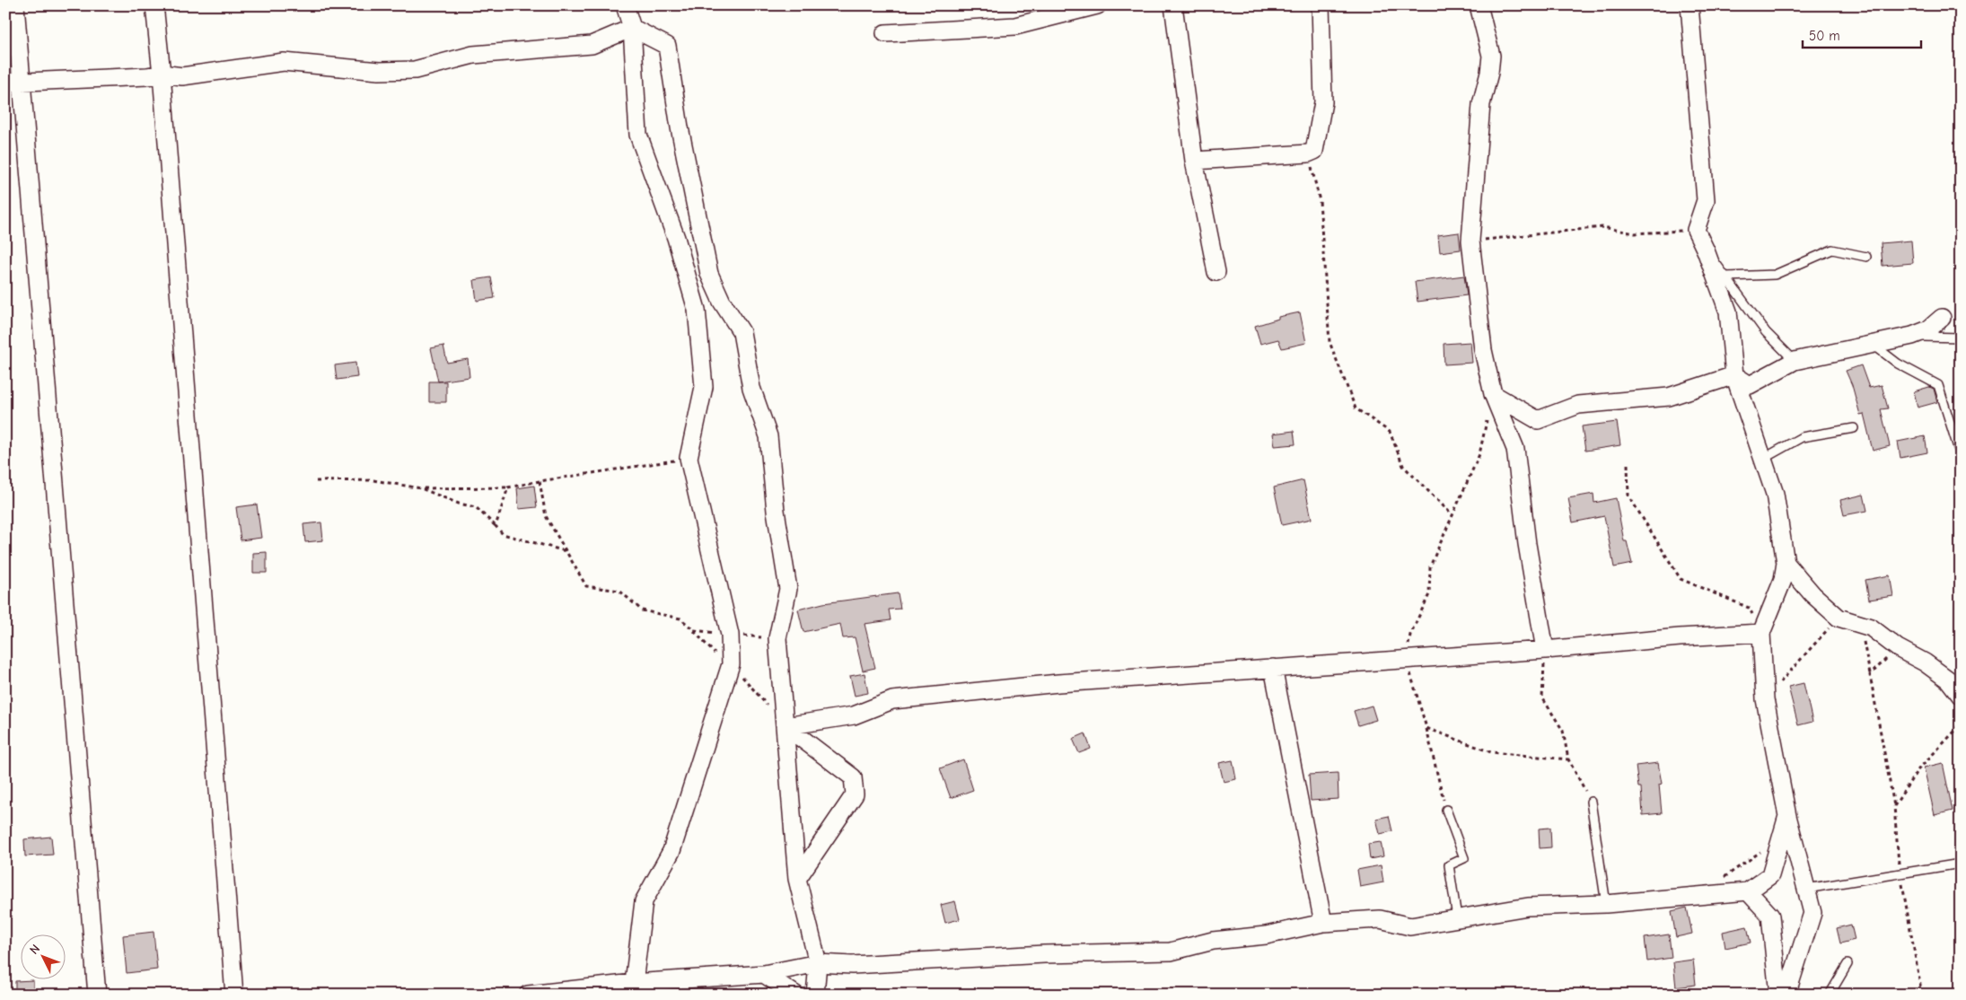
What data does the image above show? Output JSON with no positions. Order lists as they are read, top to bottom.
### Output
{
  "scale_bar": "50 m",
  "north": "top left"
}
